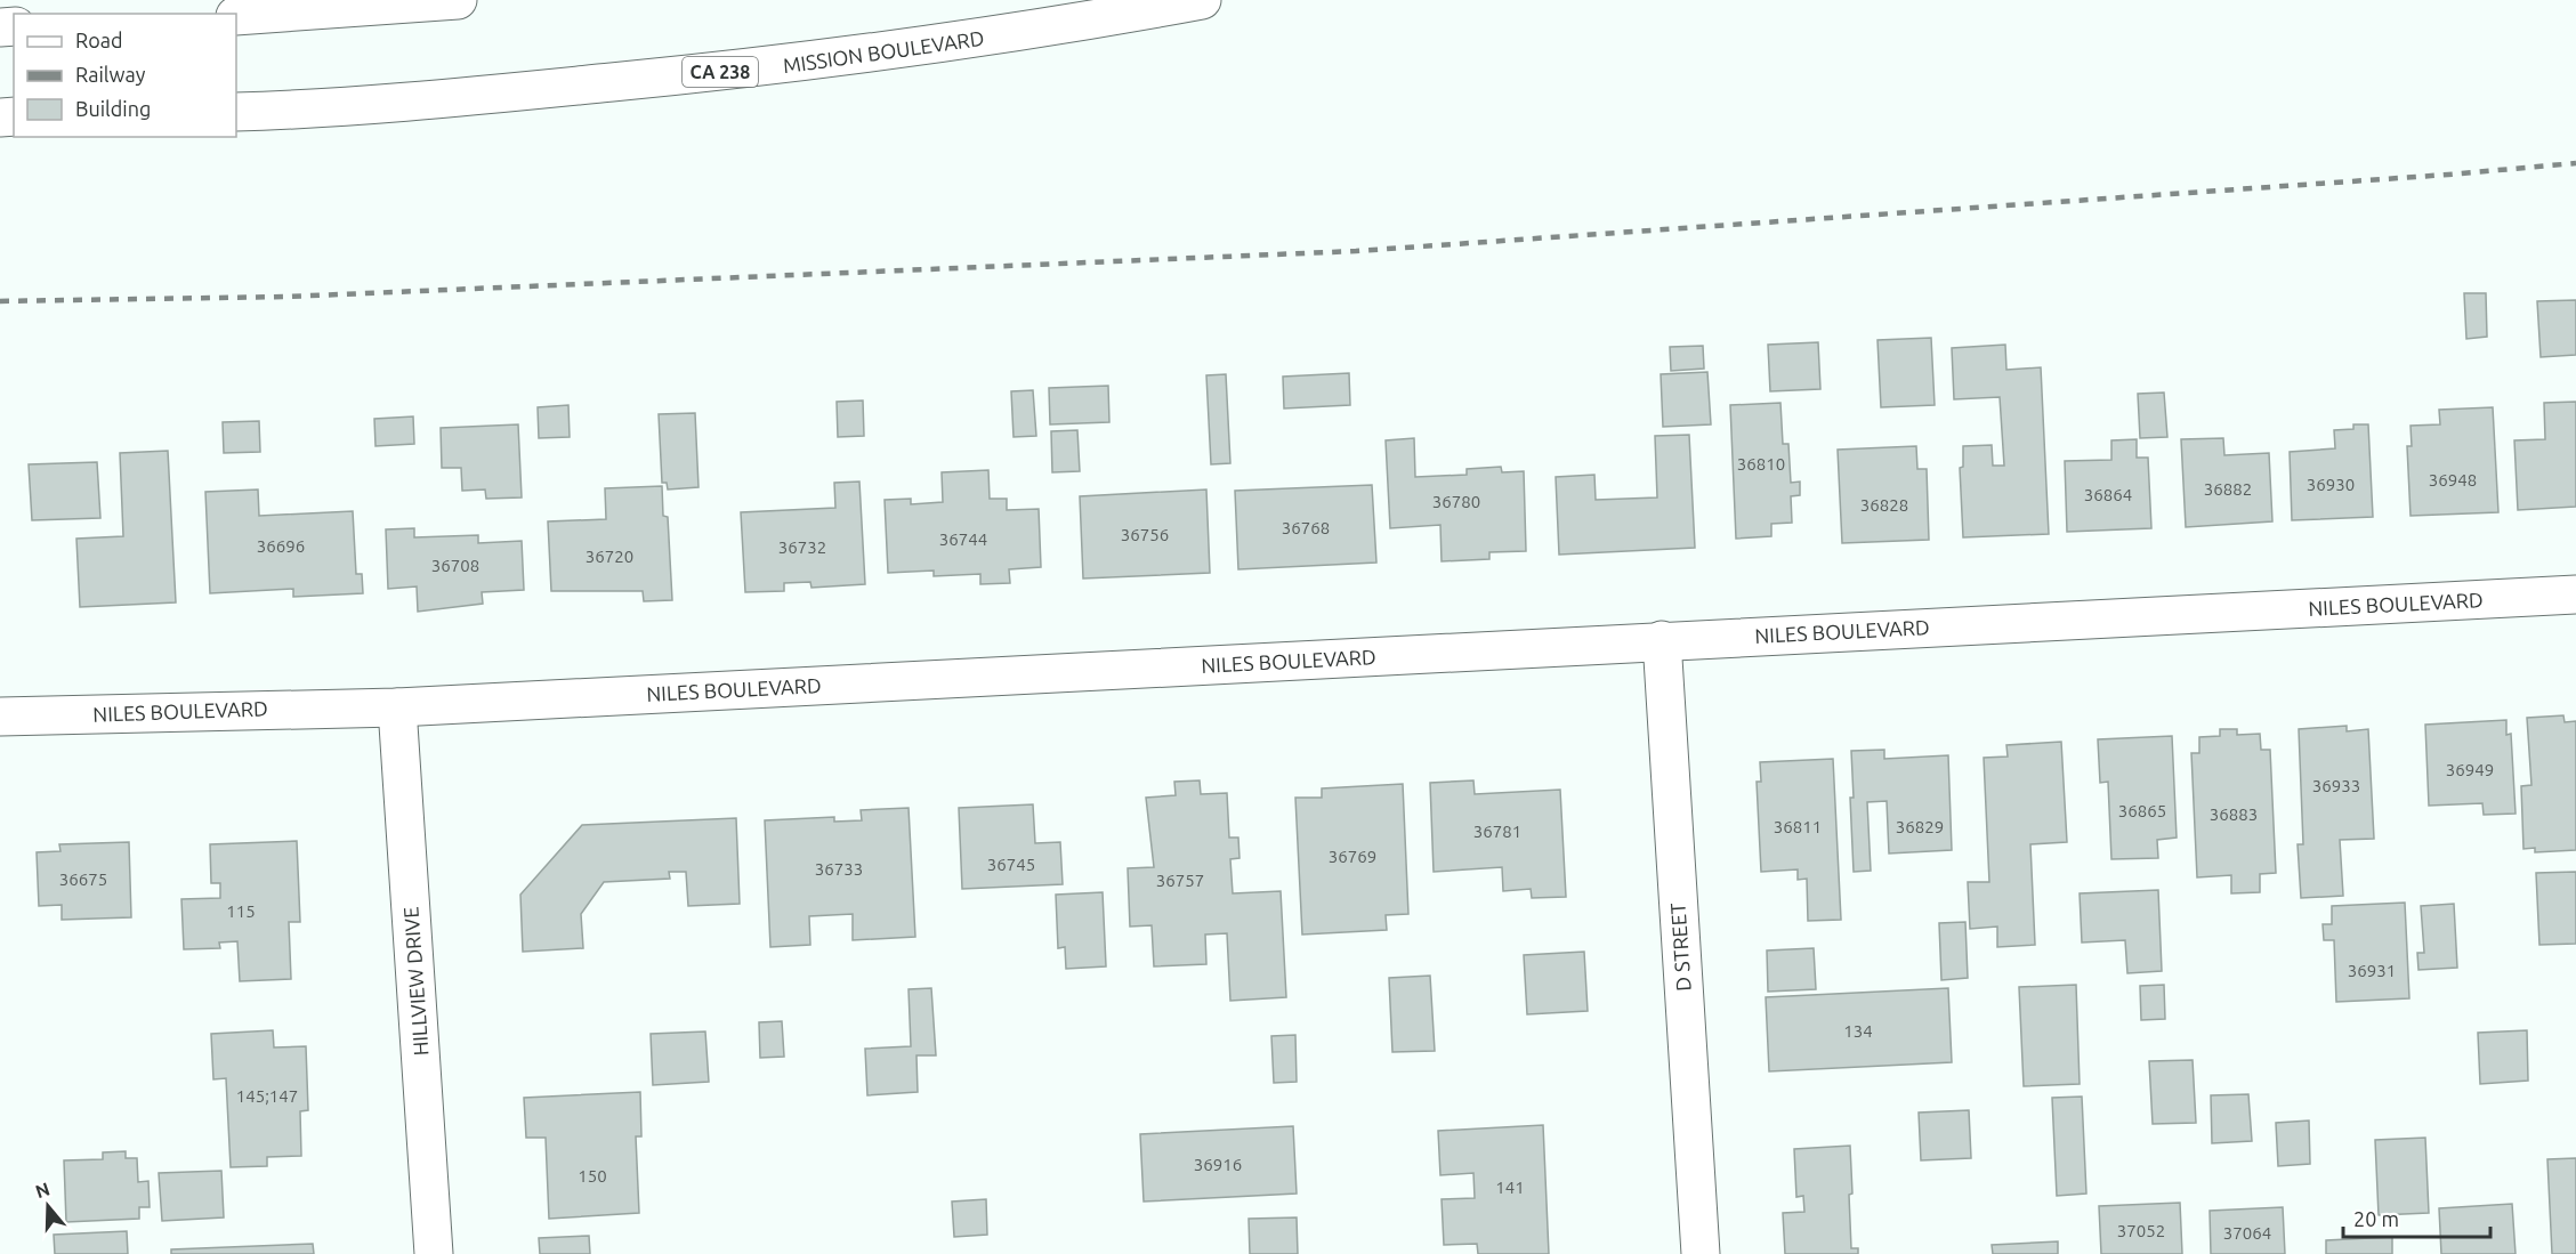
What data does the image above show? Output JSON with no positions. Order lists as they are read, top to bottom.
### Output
{
  "streets": {
    "main road": [
      "MISSION BOULEVARD",
      "CA 238",
      "NILES BOULEVARD",
      "D STREET",
      "HILLVIEW DRIVE"
    ]
  },
  "crossings": [
    ["NILES BOULEVARD", "D STREET"],
    ["NILES BOULEVARD", "HILLVIEW DRIVE"]
  ],
  "house_numbers": [
    "36810",
    "36948",
    "36930",
    "36882",
    "36864",
    "36780",
    "36828",
    "36768",
    "36756",
    "36744",
    "36696",
    "36732",
    "36720",
    "36708",
    "36949",
    "36933",
    "36865",
    "36883",
    "36811",
    "36829",
    "36781",
    "36769",
    "36745",
    "36733",
    "36675",
    "36757",
    "115",
    "36931",
    "134",
    "145;147",
    "36916",
    "150",
    "141",
    "37052",
    "37064"
  ],
  "legend": ["Road", "Railway", "Building"],
  "scale_bar": "20 m",
  "north": "top"
}
